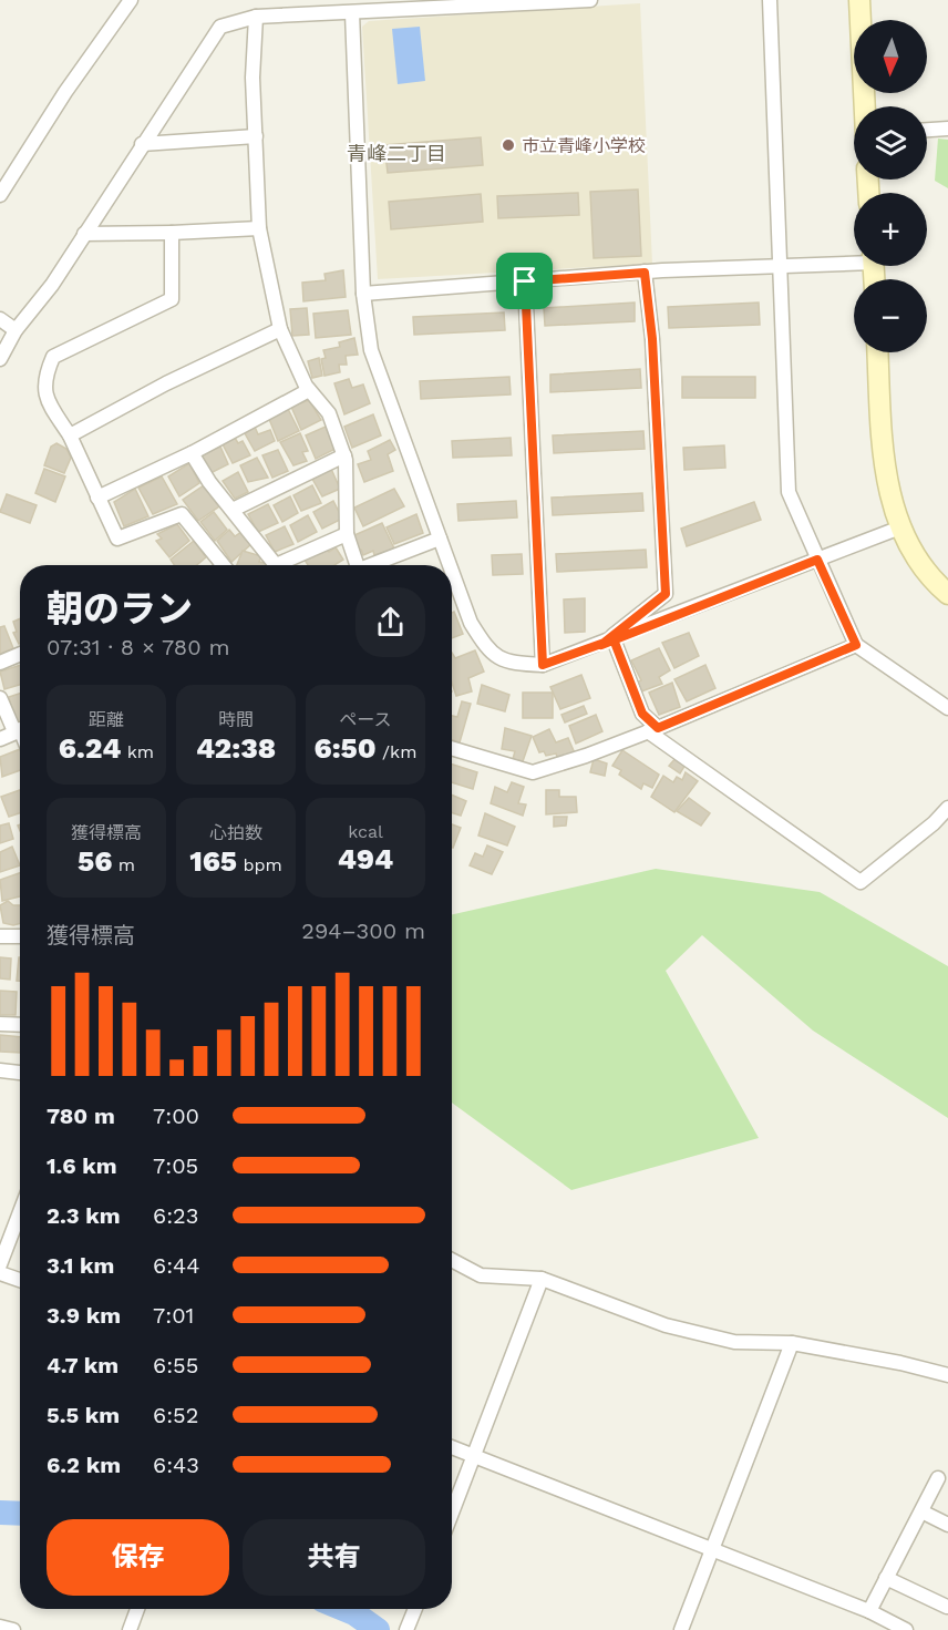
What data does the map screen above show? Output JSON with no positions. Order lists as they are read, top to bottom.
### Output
{
  "districts": ["青峰二丁目"],
  "places": ["市立青峰小学校"],
  "north": "bottom",
  "page": {
    "map_buttons": ["+", "−"],
    "heading": ["朝のラン", "07:31 · 8 × 780 m"],
    "stats": [
      ["距離", "6.24 km"],
      ["時間", "42:38"],
      ["ペース", "6:50 /km"],
      ["獲得標高", "56 m"],
      ["心拍数", "165 bpm"],
      ["kcal", "494"]
    ],
    "chart": ["獲得標高", "294–300 m"],
    "list": [
      {
        "name": "780 m",
        "note": "7:00"
      },
      {
        "name": "1.6 km",
        "note": "7:05"
      },
      {
        "name": "2.3 km",
        "note": "6:23"
      },
      {
        "name": "3.1 km",
        "note": "6:44"
      },
      {
        "name": "3.9 km",
        "note": "7:01"
      },
      {
        "name": "4.7 km",
        "note": "6:55"
      },
      {
        "name": "5.5 km",
        "note": "6:52"
      },
      {
        "name": "6.2 km",
        "note": "6:43"
      }
    ],
    "buttons": ["保存", "共有"]
  }
}
